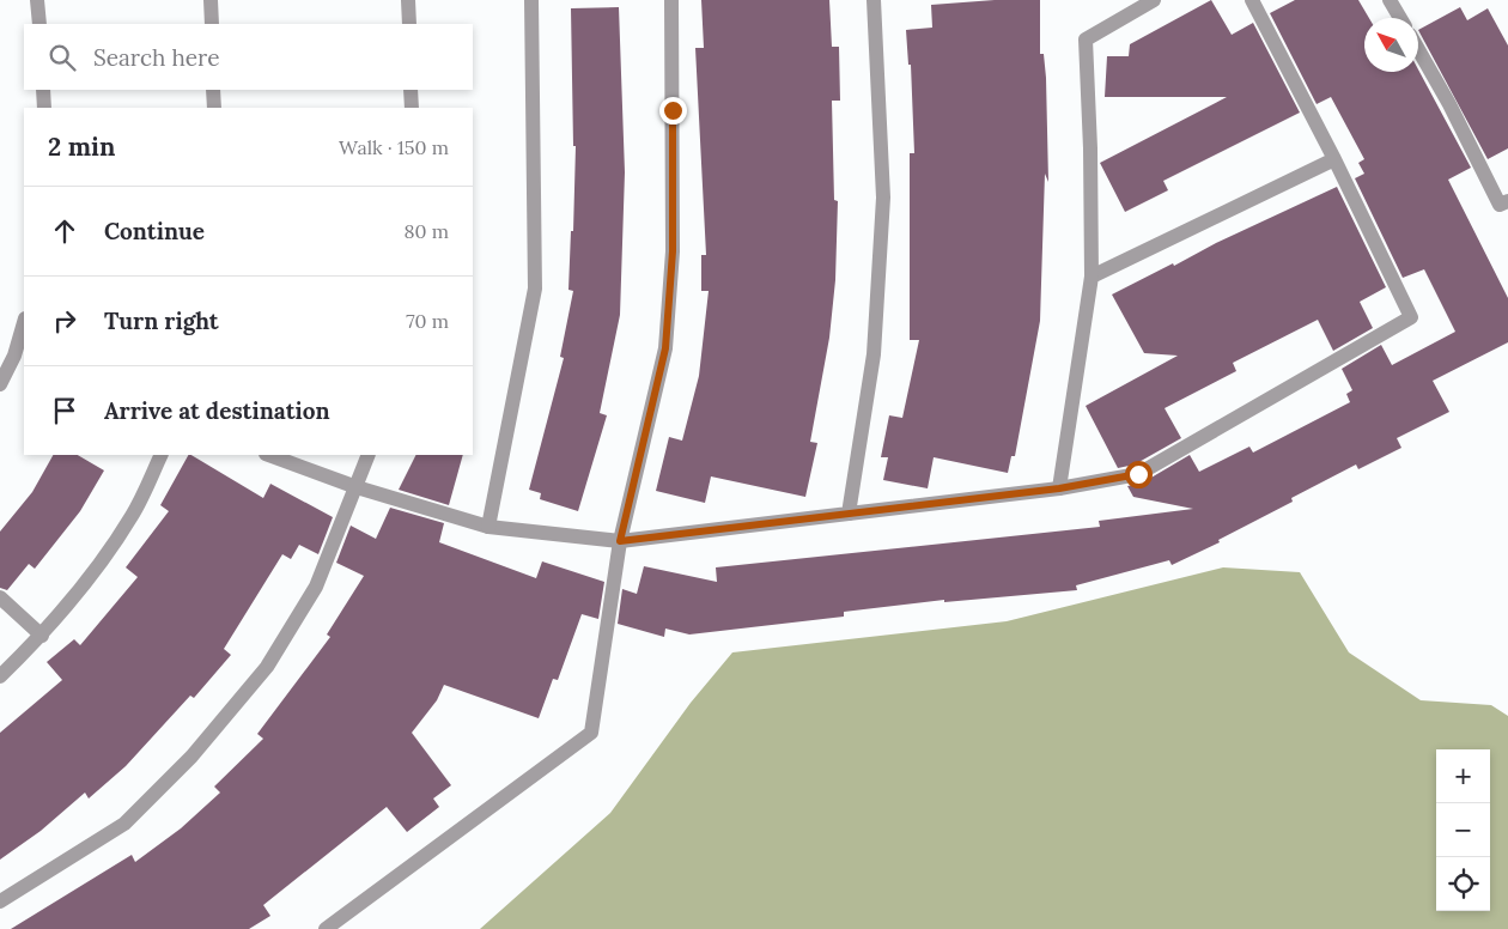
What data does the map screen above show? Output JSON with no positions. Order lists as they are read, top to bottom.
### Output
{
  "north": "top left",
  "page": {
    "search": "Search here",
    "heading": ["2 min", "Walk · 150 m"],
    "list": [
      ["Continue", "80 m"],
      ["Turn right", "70 m"],
      "Arrive at destination"
    ],
    "map_buttons": ["+", "−"]
  }
}
